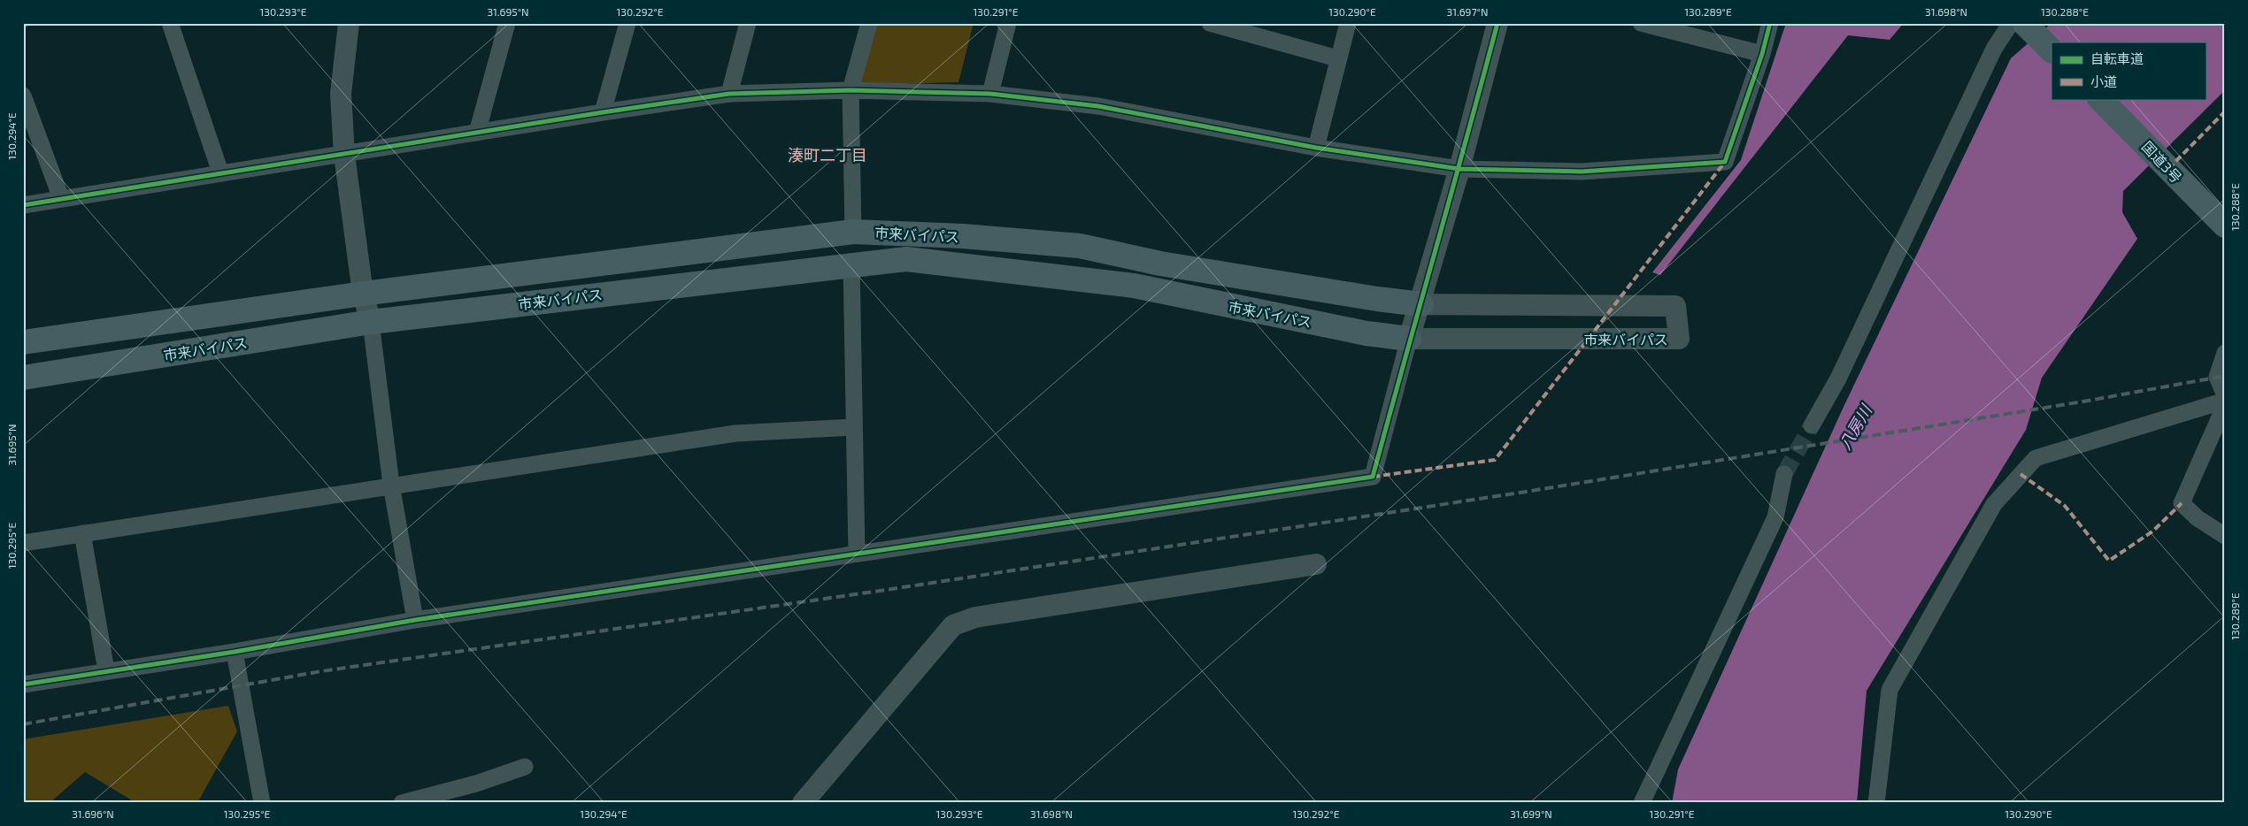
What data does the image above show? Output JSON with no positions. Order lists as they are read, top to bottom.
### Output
{
  "streets": {
    "highway": ["国道3号", "市来バイパス"]
  },
  "districts": ["湊町二丁目"],
  "water": ["八房川"],
  "legend": ["自転車道", "小道"],
  "coordinates": [
    "130.293°E",
    "31.695°N",
    "130.292°E",
    "130.291°E",
    "130.290°E",
    "31.697°N",
    "130.289°E",
    "31.698°N",
    "130.288°E",
    "130.294°E",
    "130.295°E",
    "31.696°N",
    "31.699°N"
  ]
}
